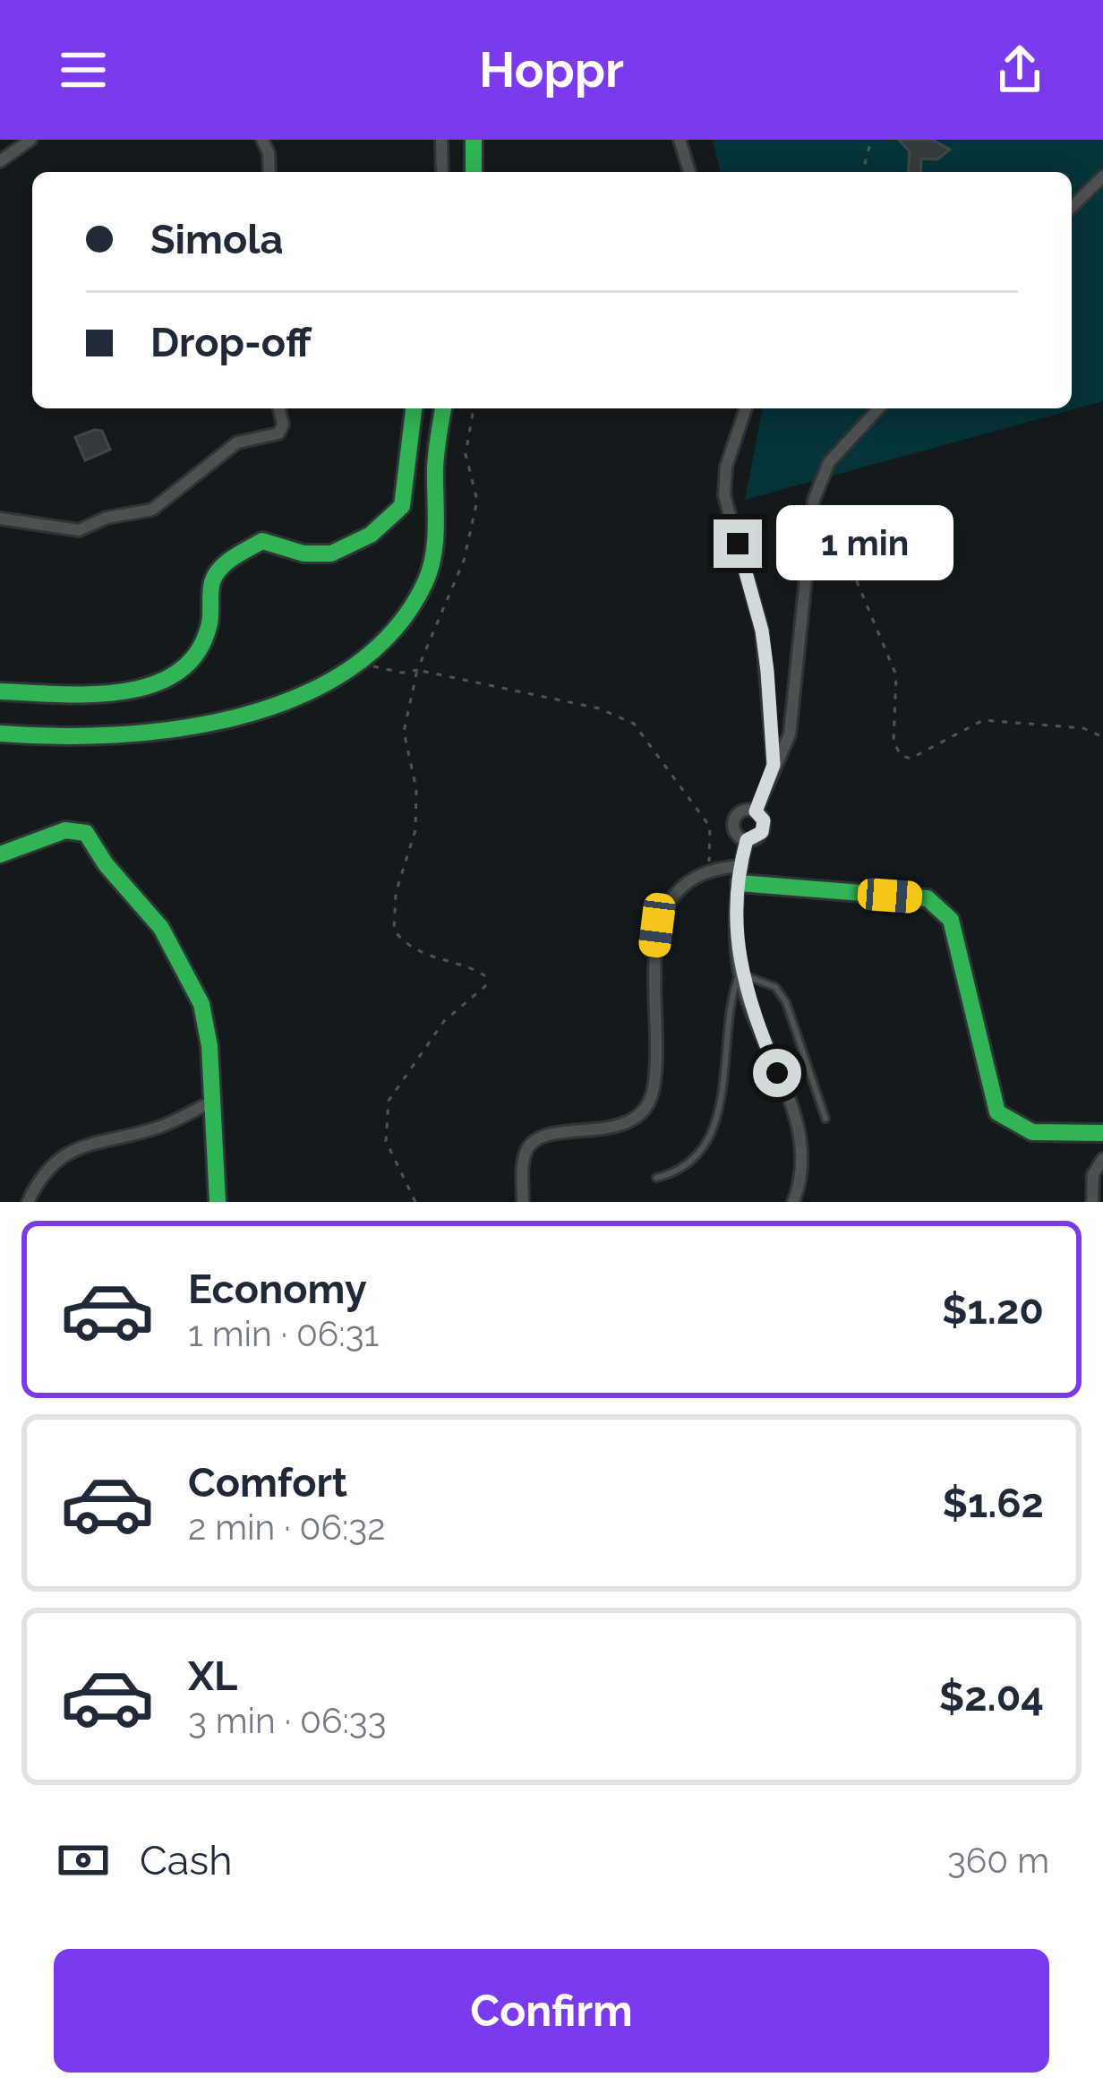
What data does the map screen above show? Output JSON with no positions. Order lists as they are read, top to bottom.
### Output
{
  "page": {
    "header": "Hoppr",
    "banner": ["Simola", "Drop-off"],
    "bubble": "1 min",
    "list": [
      {
        "name": "Economy",
        "note": "1 min · 06:31",
        "value": "$1.20"
      },
      {
        "name": "Comfort",
        "note": "2 min · 06:32",
        "value": "$1.62"
      },
      {
        "name": "XL",
        "note": "3 min · 06:33",
        "value": "$2.04"
      }
    ],
    "pay": ["Cash", "360 m"],
    "buttons": "Confirm"
  }
}
